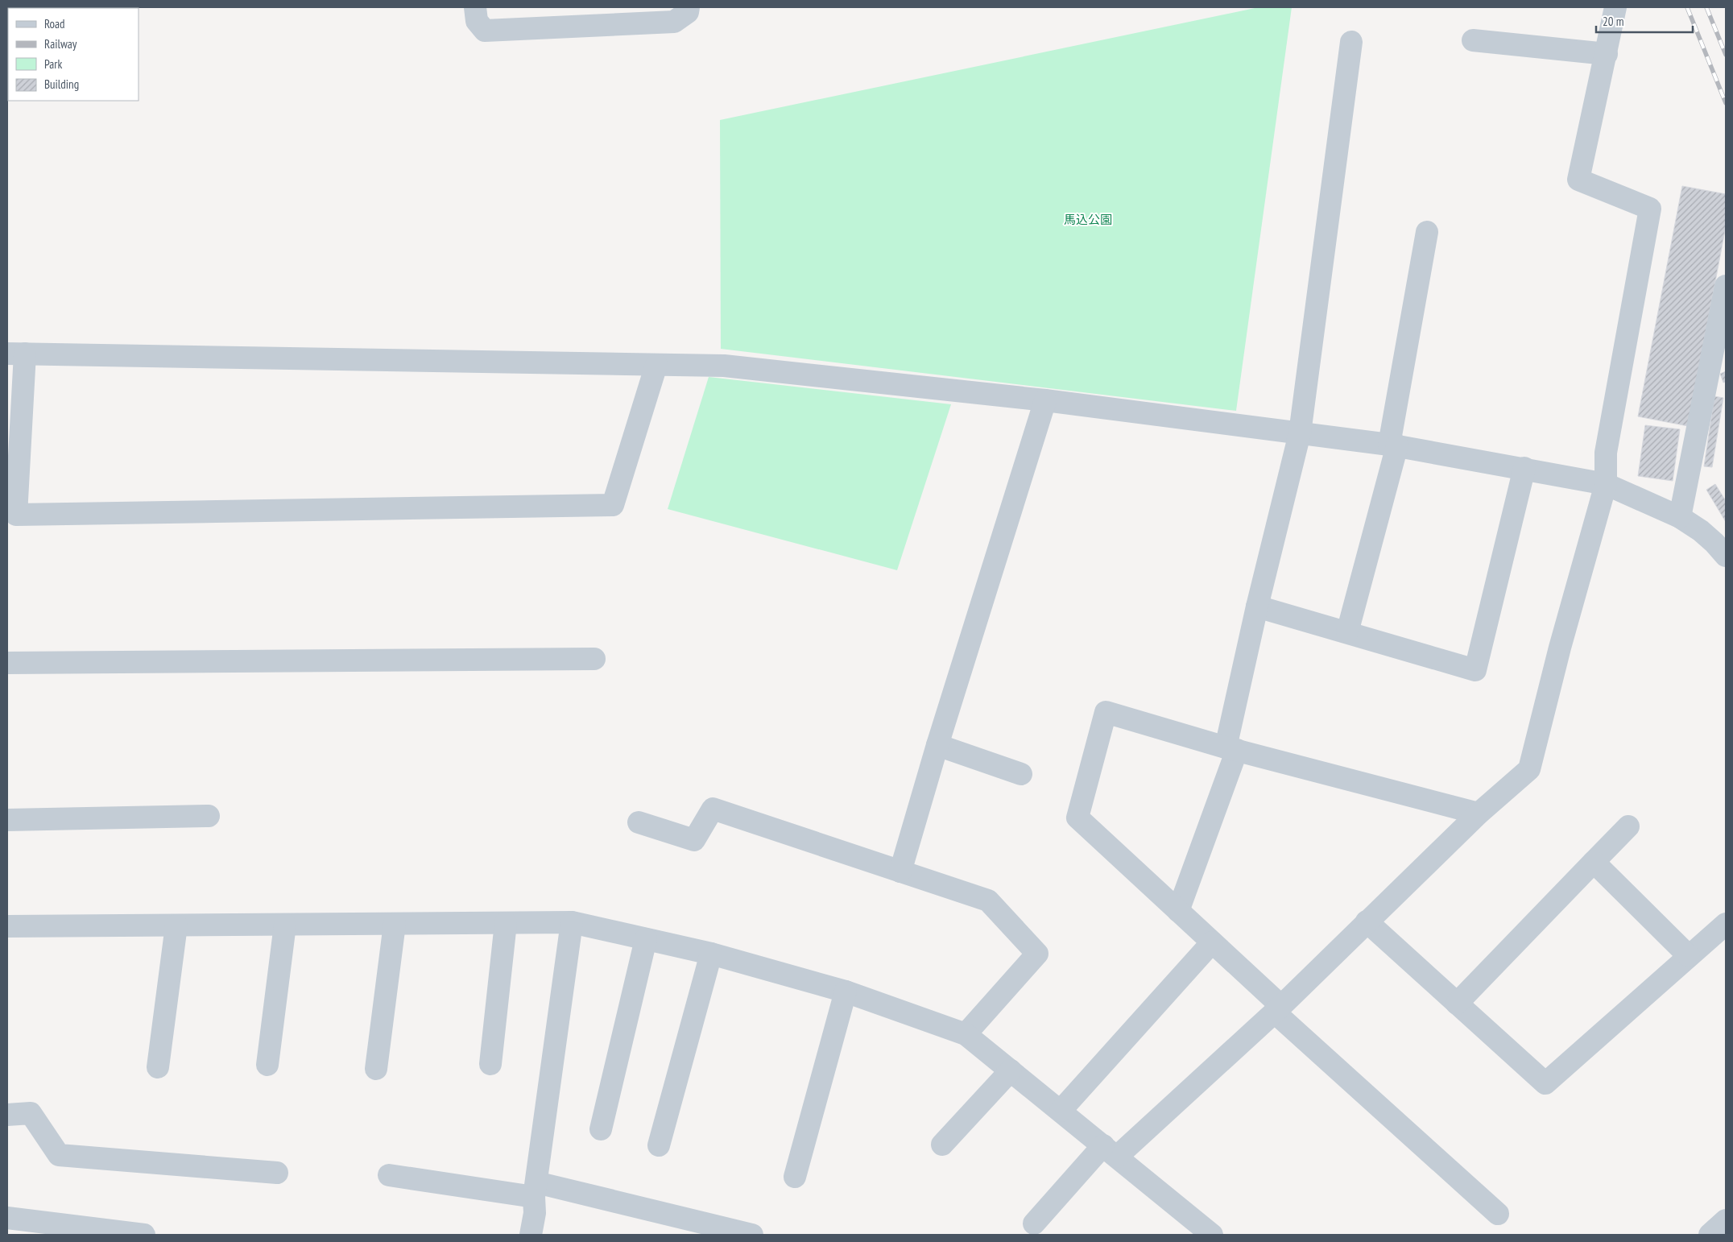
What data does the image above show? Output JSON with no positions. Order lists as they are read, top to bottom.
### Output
{
  "parks": ["馬込公園"],
  "legend": [
    "Road",
    "Railway",
    "Park",
    "Building"
  ],
  "scale_bar": "20 m"
}
